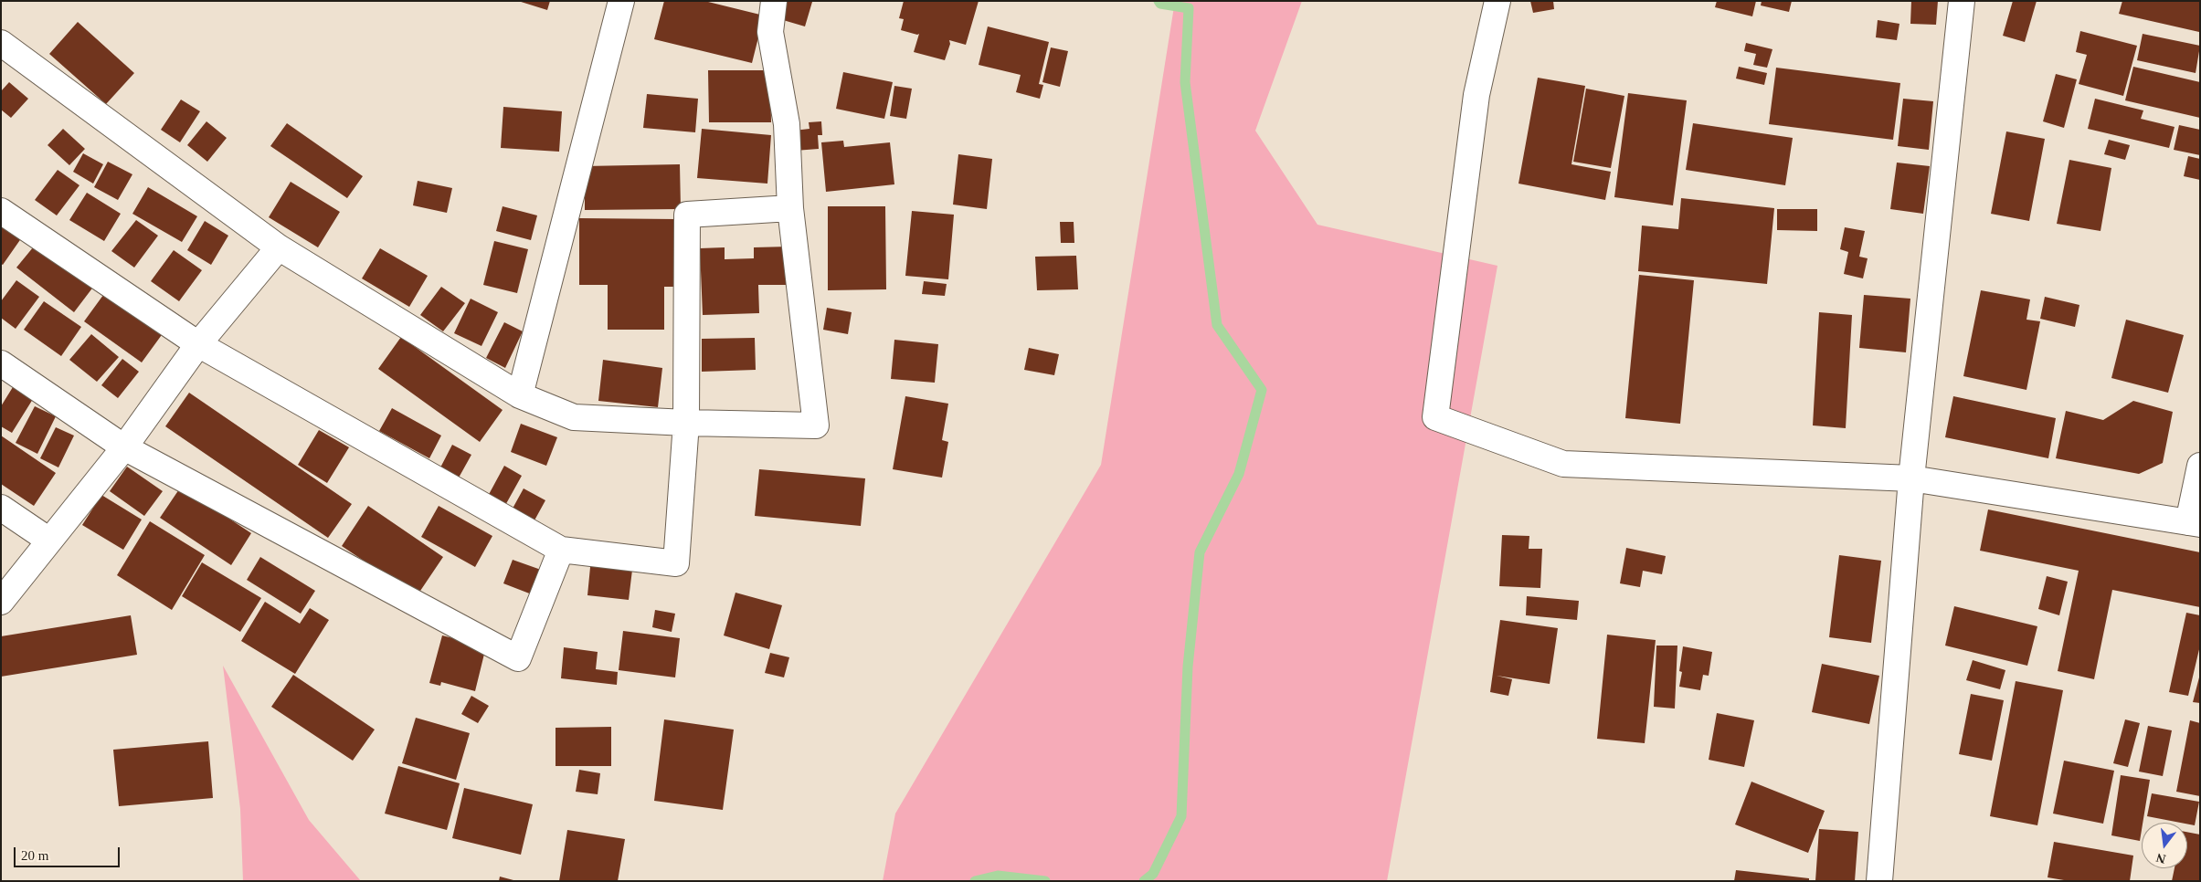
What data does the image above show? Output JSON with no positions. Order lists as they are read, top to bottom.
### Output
{
  "scale_bar": "20 m",
  "north": "bottom"
}
